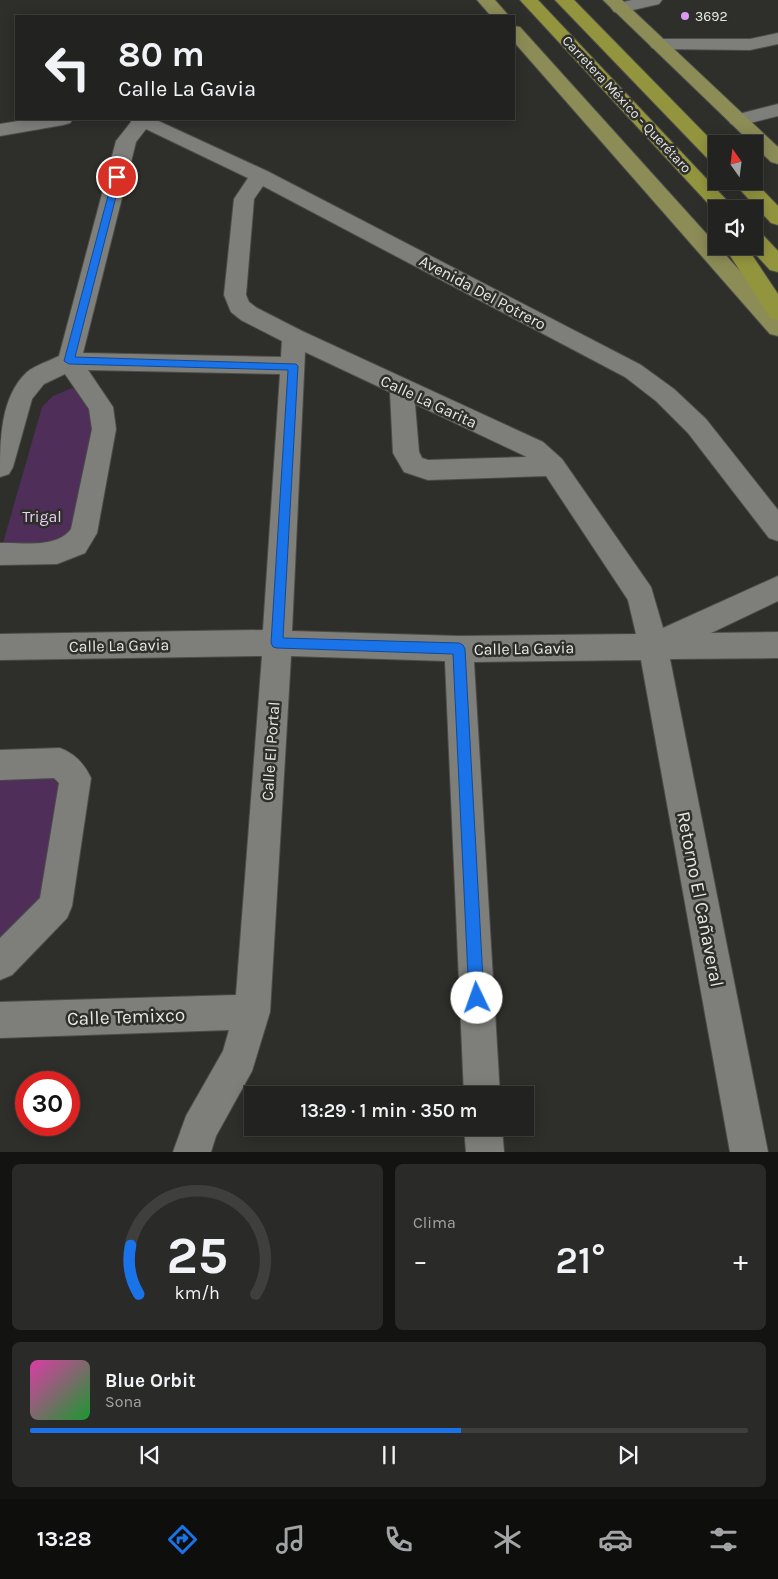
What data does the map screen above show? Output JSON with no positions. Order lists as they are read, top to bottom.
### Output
{
  "streets": {
    "highway": ["Carretera México - Querétaro"],
    "street": [
      "Avenida Del Potrero",
      "Calle La Garita",
      "Calle La Gavia",
      "Calle El Portal",
      "Retorno El Cañaveral",
      "Calle Temixco"
    ]
  },
  "crossings": [
    ["Avenida Del Potrero", "Calle La Garita"],
    ["Calle La Garita", "Calle La Gavia"],
    ["Calle La Garita", "Calle El Portal"],
    ["Calle La Garita", "Retorno El Cañaveral"],
    ["Calle La Gavia", "Calle El Portal"],
    ["Calle La Gavia", "Retorno El Cañaveral"],
    ["Calle El Portal", "Calle Temixco"]
  ],
  "parks": ["Trigal"],
  "places": ["3692"],
  "north": "top",
  "page": {
    "turn": ["80 m", "Calle La Gavia"],
    "limit": "30",
    "trip": "13:29 · 1 min · 350 m",
    "tile": "Clima",
    "heat": ["−", "21°", "+"],
    "song": ["Blue Orbit", "Sona"],
    "tabs": "13:28",
    "gauge": ["25", "km/h"]
  }
}
